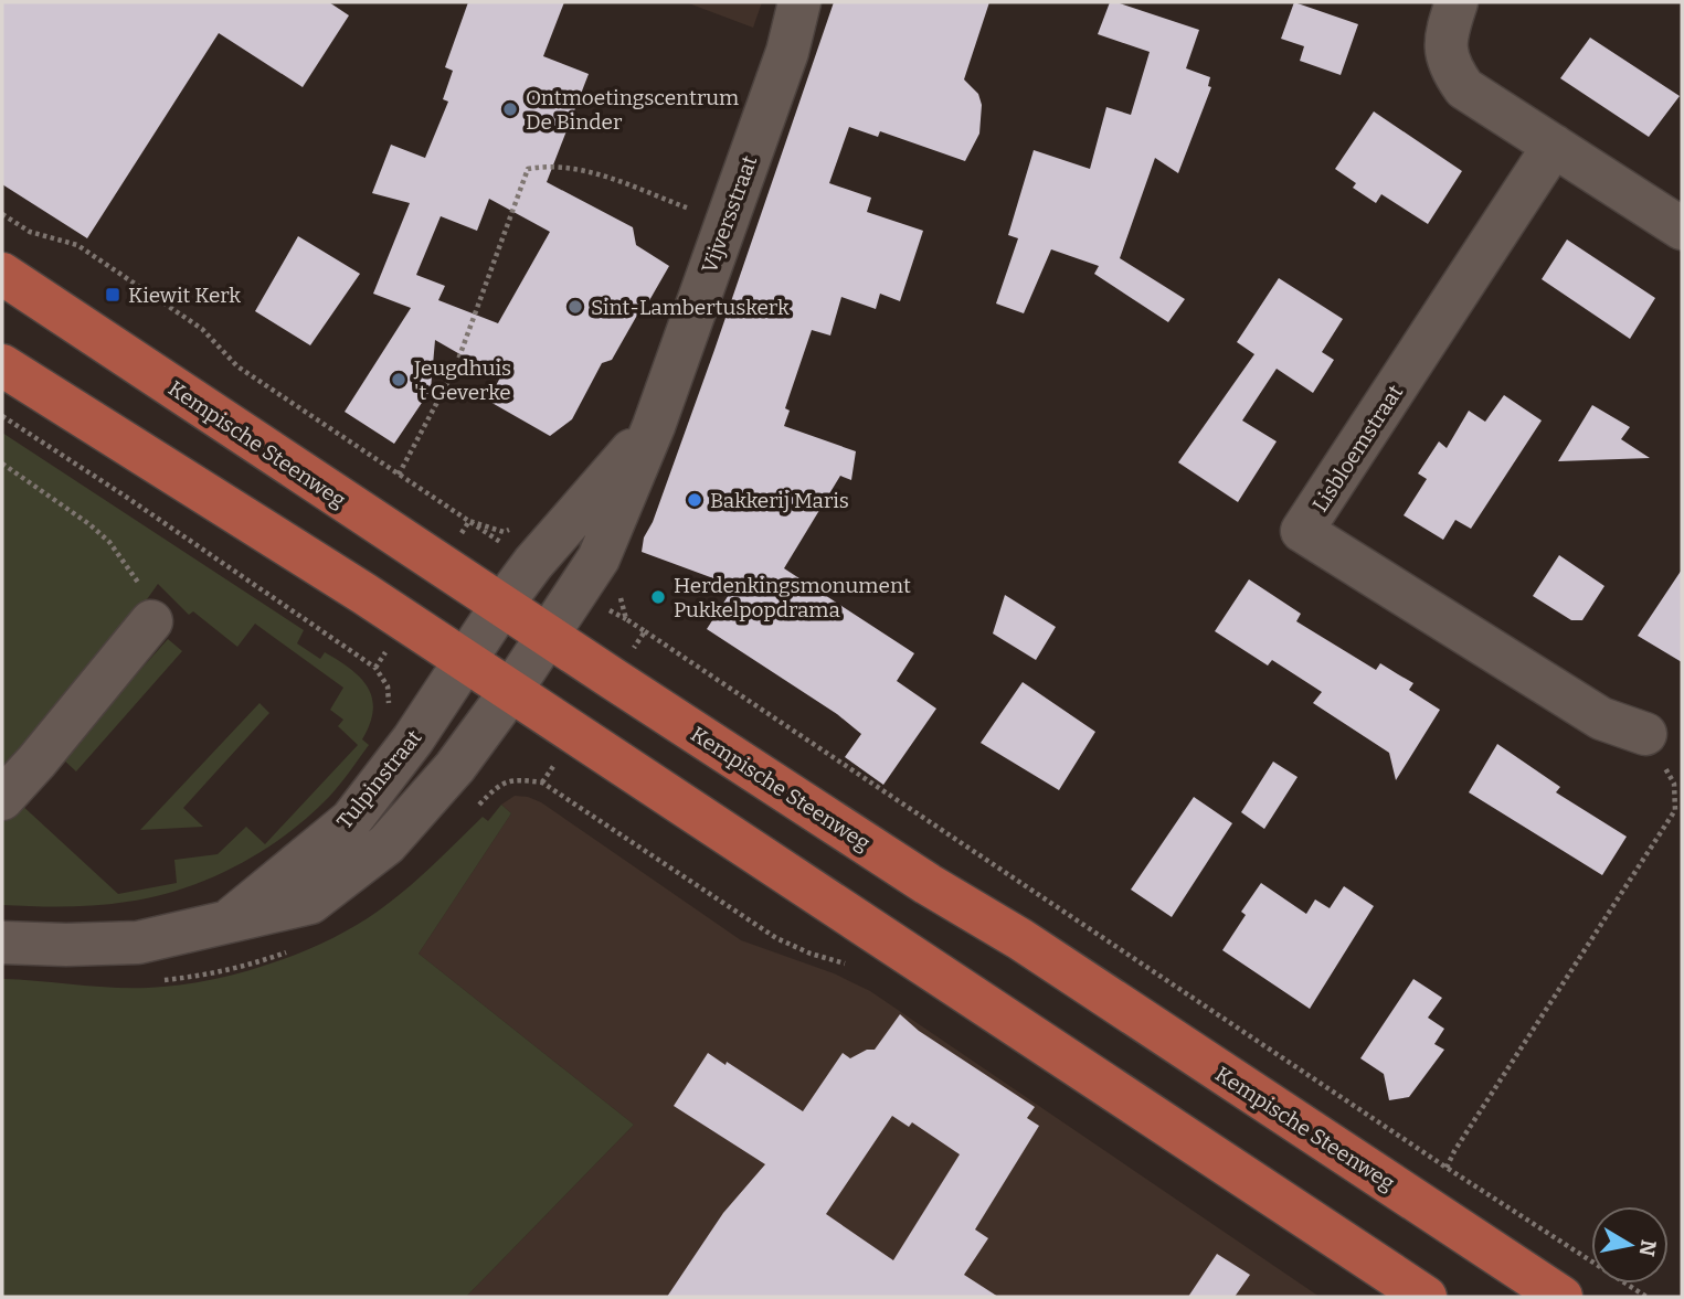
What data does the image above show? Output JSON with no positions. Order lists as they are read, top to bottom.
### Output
{
  "streets": {
    "main road": ["Kempische Steenweg"],
    "street": ["Vijversstraat", "Lisbloemstraat", "Tulpinstraat"]
  },
  "crossings": [
    ["Vijversstraat", "Kempische Steenweg"],
    ["Vijversstraat", "Tulpinstraat"],
    ["Kempische Steenweg", "Tulpinstraat"]
  ],
  "places": {
    "other": [
      "Ontmoetingscentrum De Binder",
      "Sint-Lambertuskerk",
      "Jeugdhuis 't Geverke",
      "Bakkerij Maris",
      "Herdenkingsmonument Pukkelpopdrama"
    ],
    "transit": ["Kiewit Kerk"]
  },
  "north": "right"
}
